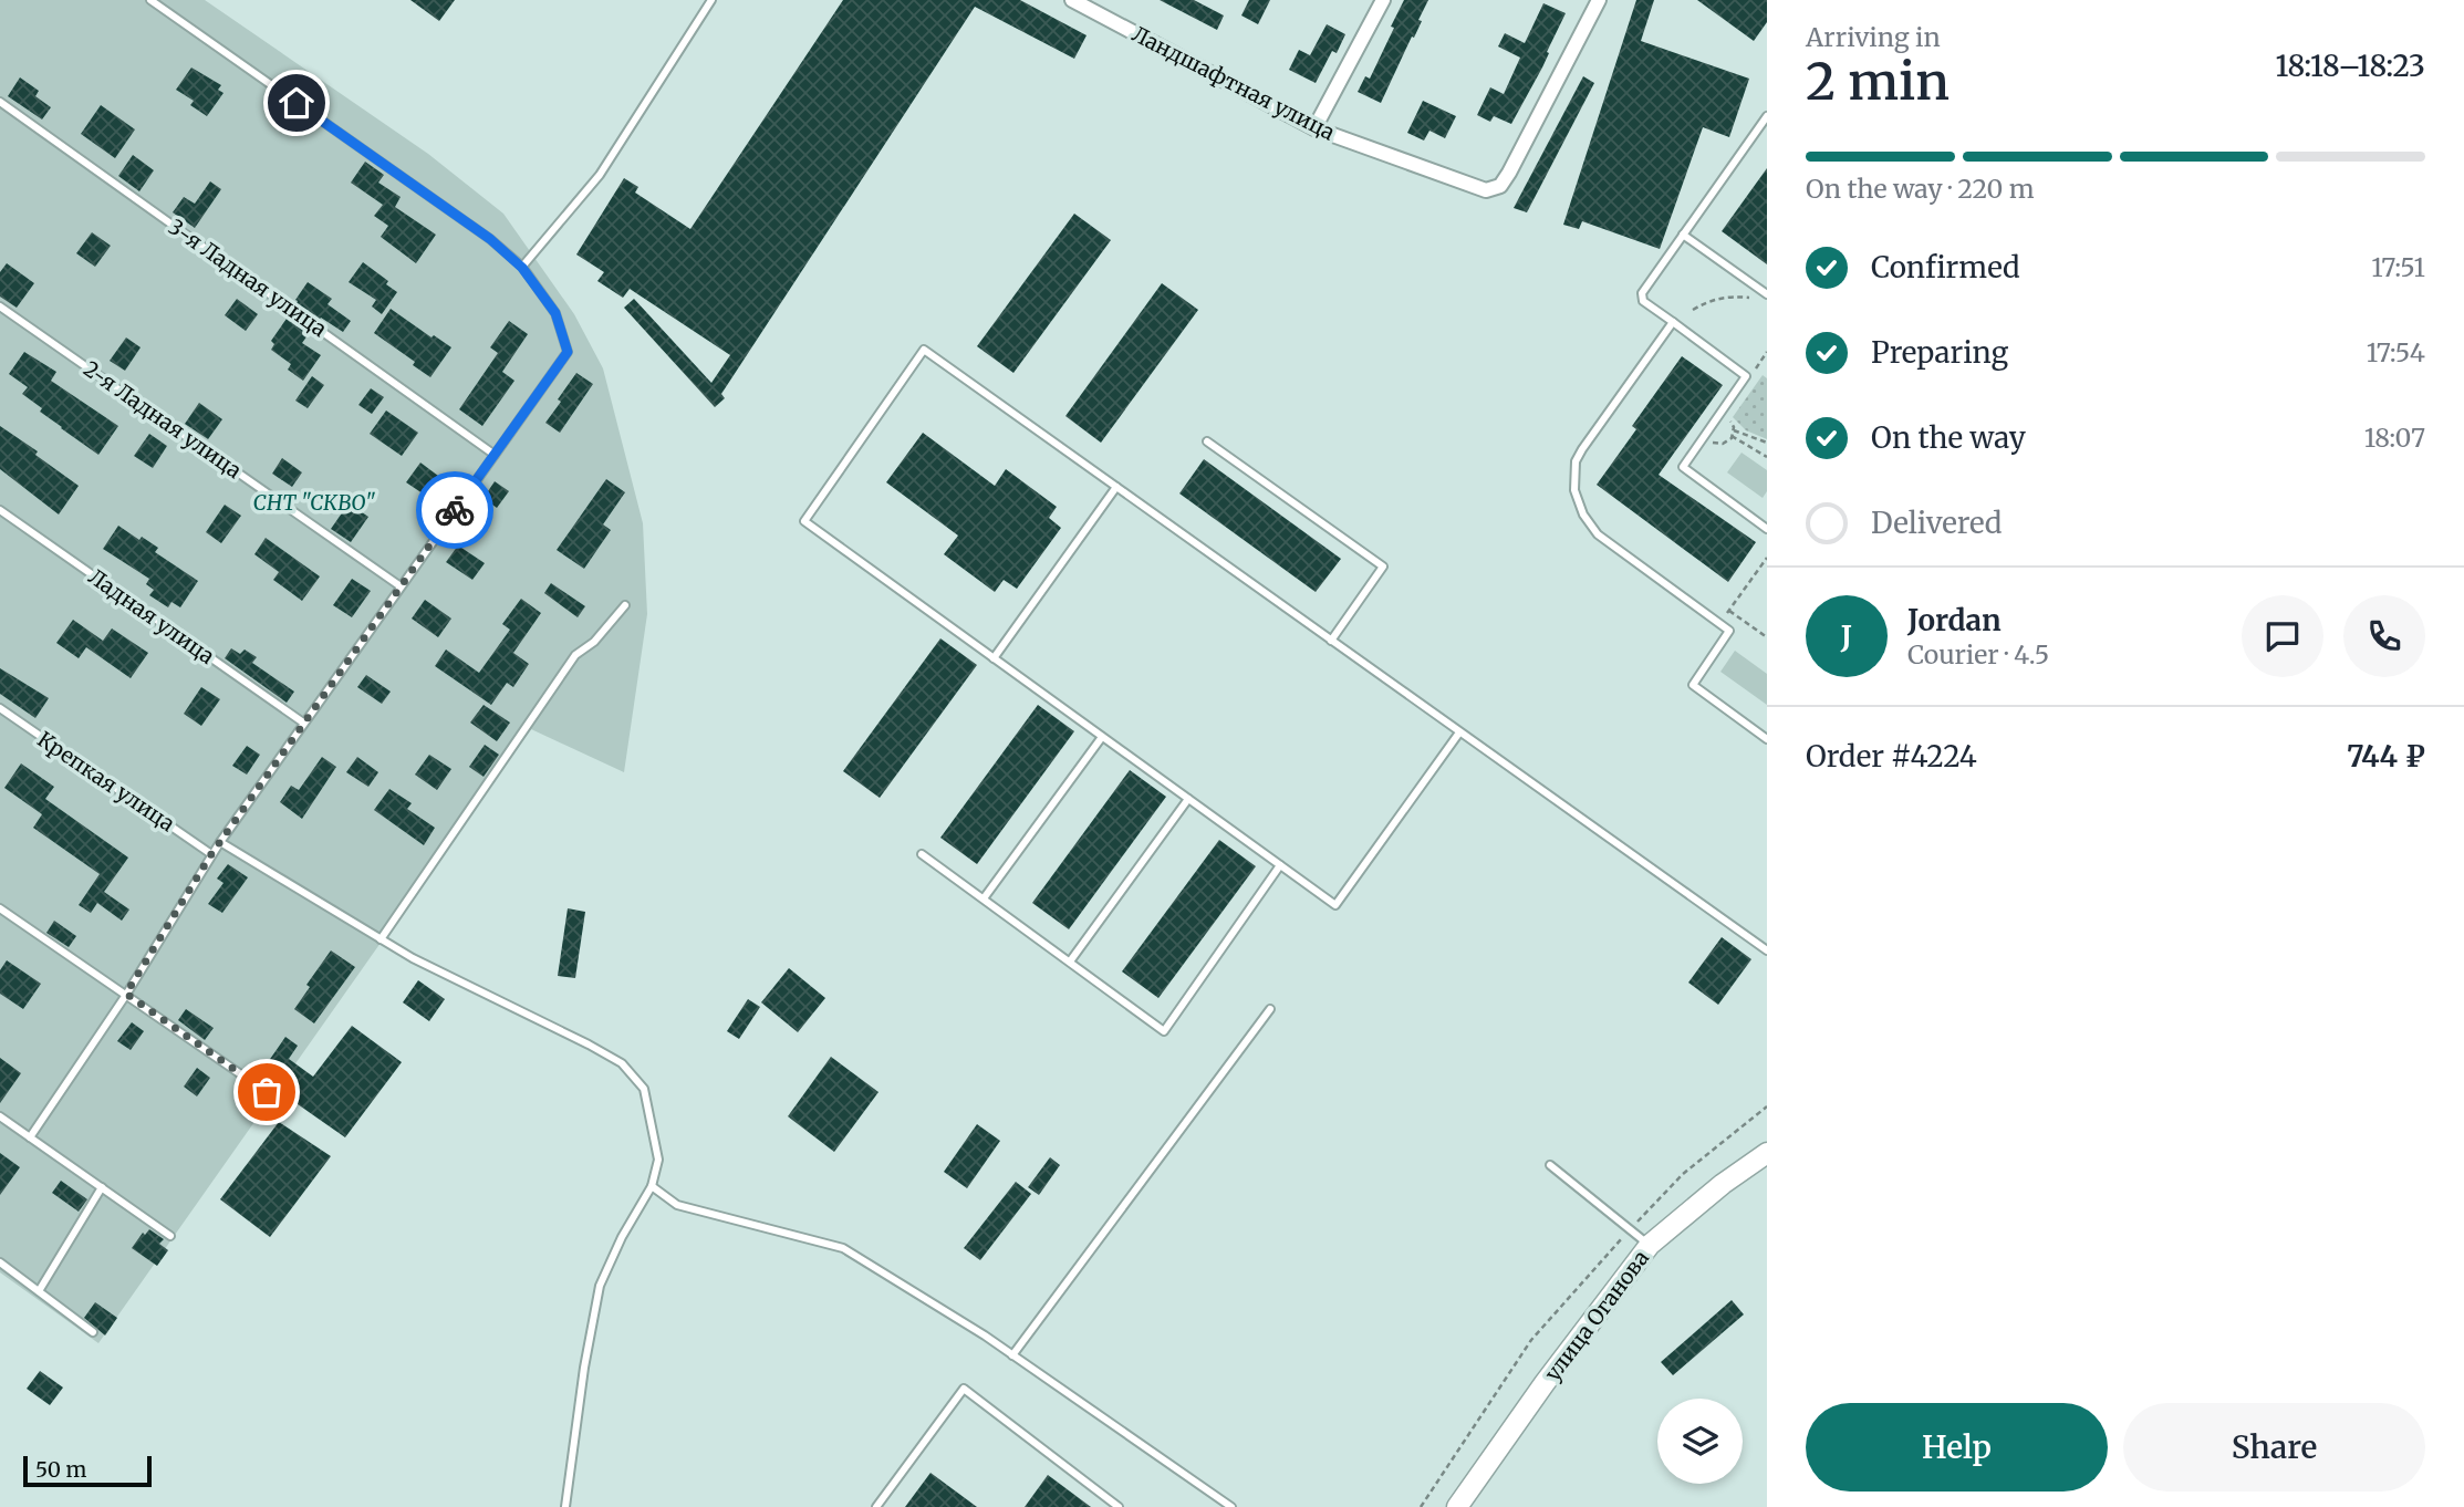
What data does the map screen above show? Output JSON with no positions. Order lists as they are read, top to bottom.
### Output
{
  "streets": {
    "main road": ["улица Оганова"],
    "street": ["Ландшафтная улица"],
    "lane": [
      "3-я Ладная улица",
      "2-я Ладная улица",
      "Ладная улица",
      "Крепкая улица"
    ]
  },
  "parks": ["СНТ \"СКВО\""],
  "scale_bar": "50 m",
  "page": {
    "heading": ["2 min", "Arriving in", "18:18–18:23"],
    "panel": [
      "Jordan",
      "Courier · 4.5",
      "Order #4224",
      "744 ₽"
    ],
    "bar": "On the way · 220 m",
    "list": [
      ["Confirmed", "17:51"],
      ["Preparing", "17:54"],
      ["On the way", "18:07"],
      "Delivered"
    ],
    "round": "J",
    "buttons": ["Help", "Share"],
    "scale": "50 m"
  }
}
